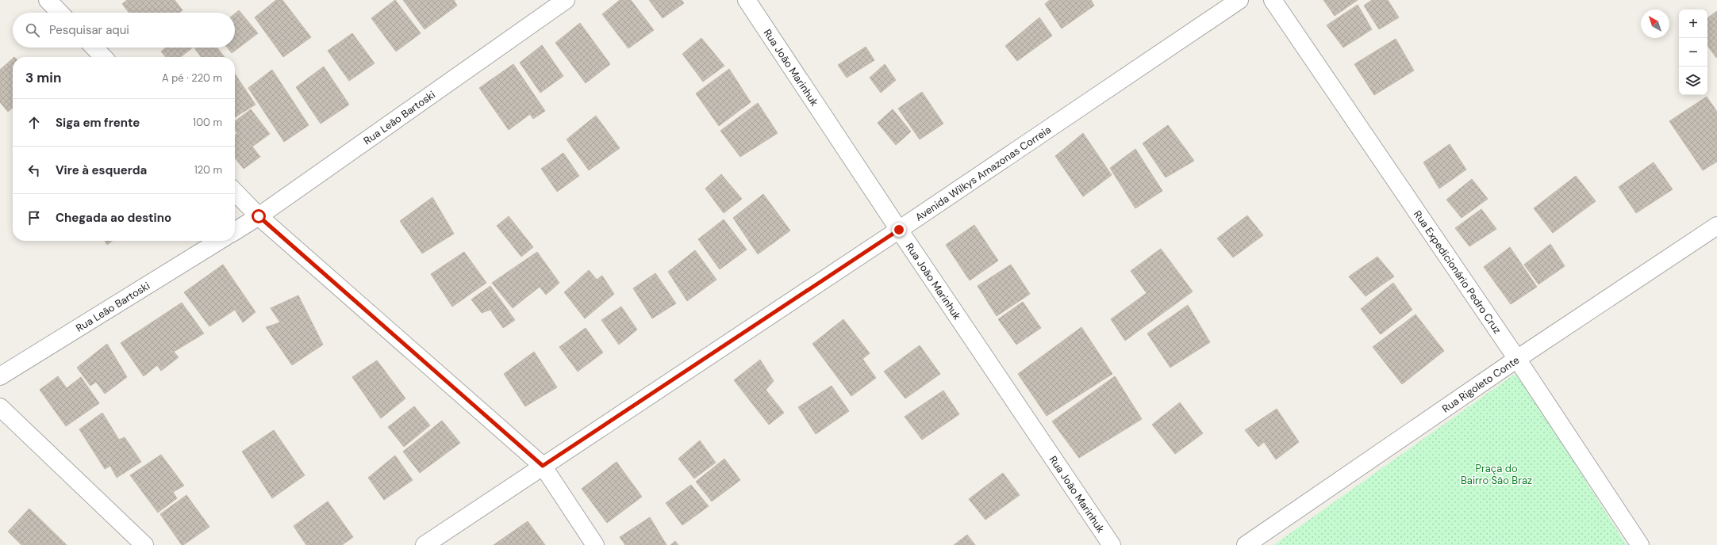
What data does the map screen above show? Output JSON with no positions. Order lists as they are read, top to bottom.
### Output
{
  "streets": {
    "street": [
      "Rua João Marinhuk",
      "Rua Leão Bartoski",
      "Avenida Wilkys Amazonas Correia",
      "Rua Expedicionário Pedro Cruz",
      "Rua Rigoleto Conte"
    ]
  },
  "crossings": [
    ["Rua João Marinhuk", "Avenida Wilkys Amazonas Correia"],
    ["Rua Expedicionário Pedro Cruz", "Rua Rigoleto Conte"]
  ],
  "parks": ["Praça do Bairro São Braz"],
  "north": "top left",
  "page": {
    "map_buttons": ["+", "−"],
    "search": "Pesquisar aqui",
    "heading": ["3 min", "A pé · 220 m"],
    "list": [
      ["Siga em frente", "100 m"],
      ["Vire à esquerda", "120 m"],
      "Chegada ao destino"
    ]
  }
}
